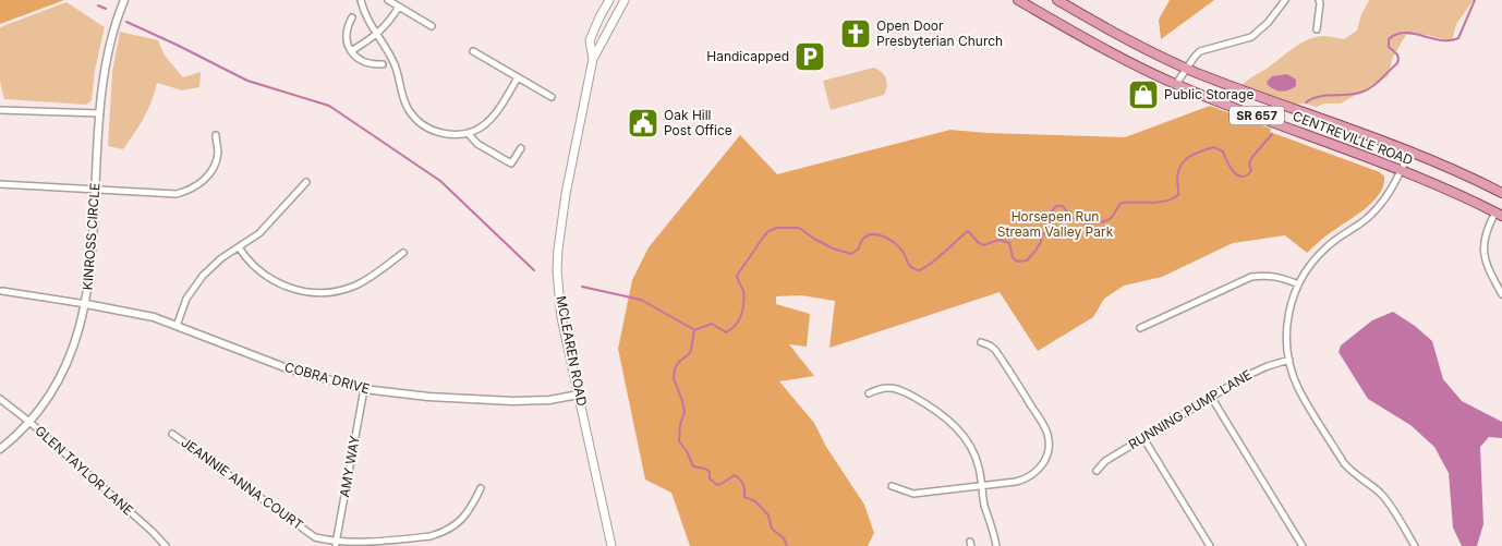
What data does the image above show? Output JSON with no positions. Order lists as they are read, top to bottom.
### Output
{
  "streets": {
    "main road": ["SR 657", "CENTREVILLE ROAD", "MCLEAREN ROAD"],
    "street": [
      "KINROSS CIRCLE",
      "COBRA DRIVE",
      "RUNNING PUMP LANE",
      "AMY WAY",
      "GLEN TAYLOR LANE",
      "JEANNIE ANNA COURT"
    ]
  },
  "crossings": [
    ["KINROSS CIRCLE", "COBRA DRIVE"],
    ["KINROSS CIRCLE", "GLEN TAYLOR LANE"],
    ["MCLEAREN ROAD", "COBRA DRIVE"],
    ["COBRA DRIVE", "AMY WAY"],
    ["AMY WAY", "JEANNIE ANNA COURT"]
  ],
  "parks": ["Horsepen Run Stream Valley Park"],
  "places": {
    "church": ["Open Door Presbyterian Church"],
    "parking": ["Handicapped"],
    "shop": ["Public Storage"],
    "public building": ["Oak Hill Post Office"]
  }
}
